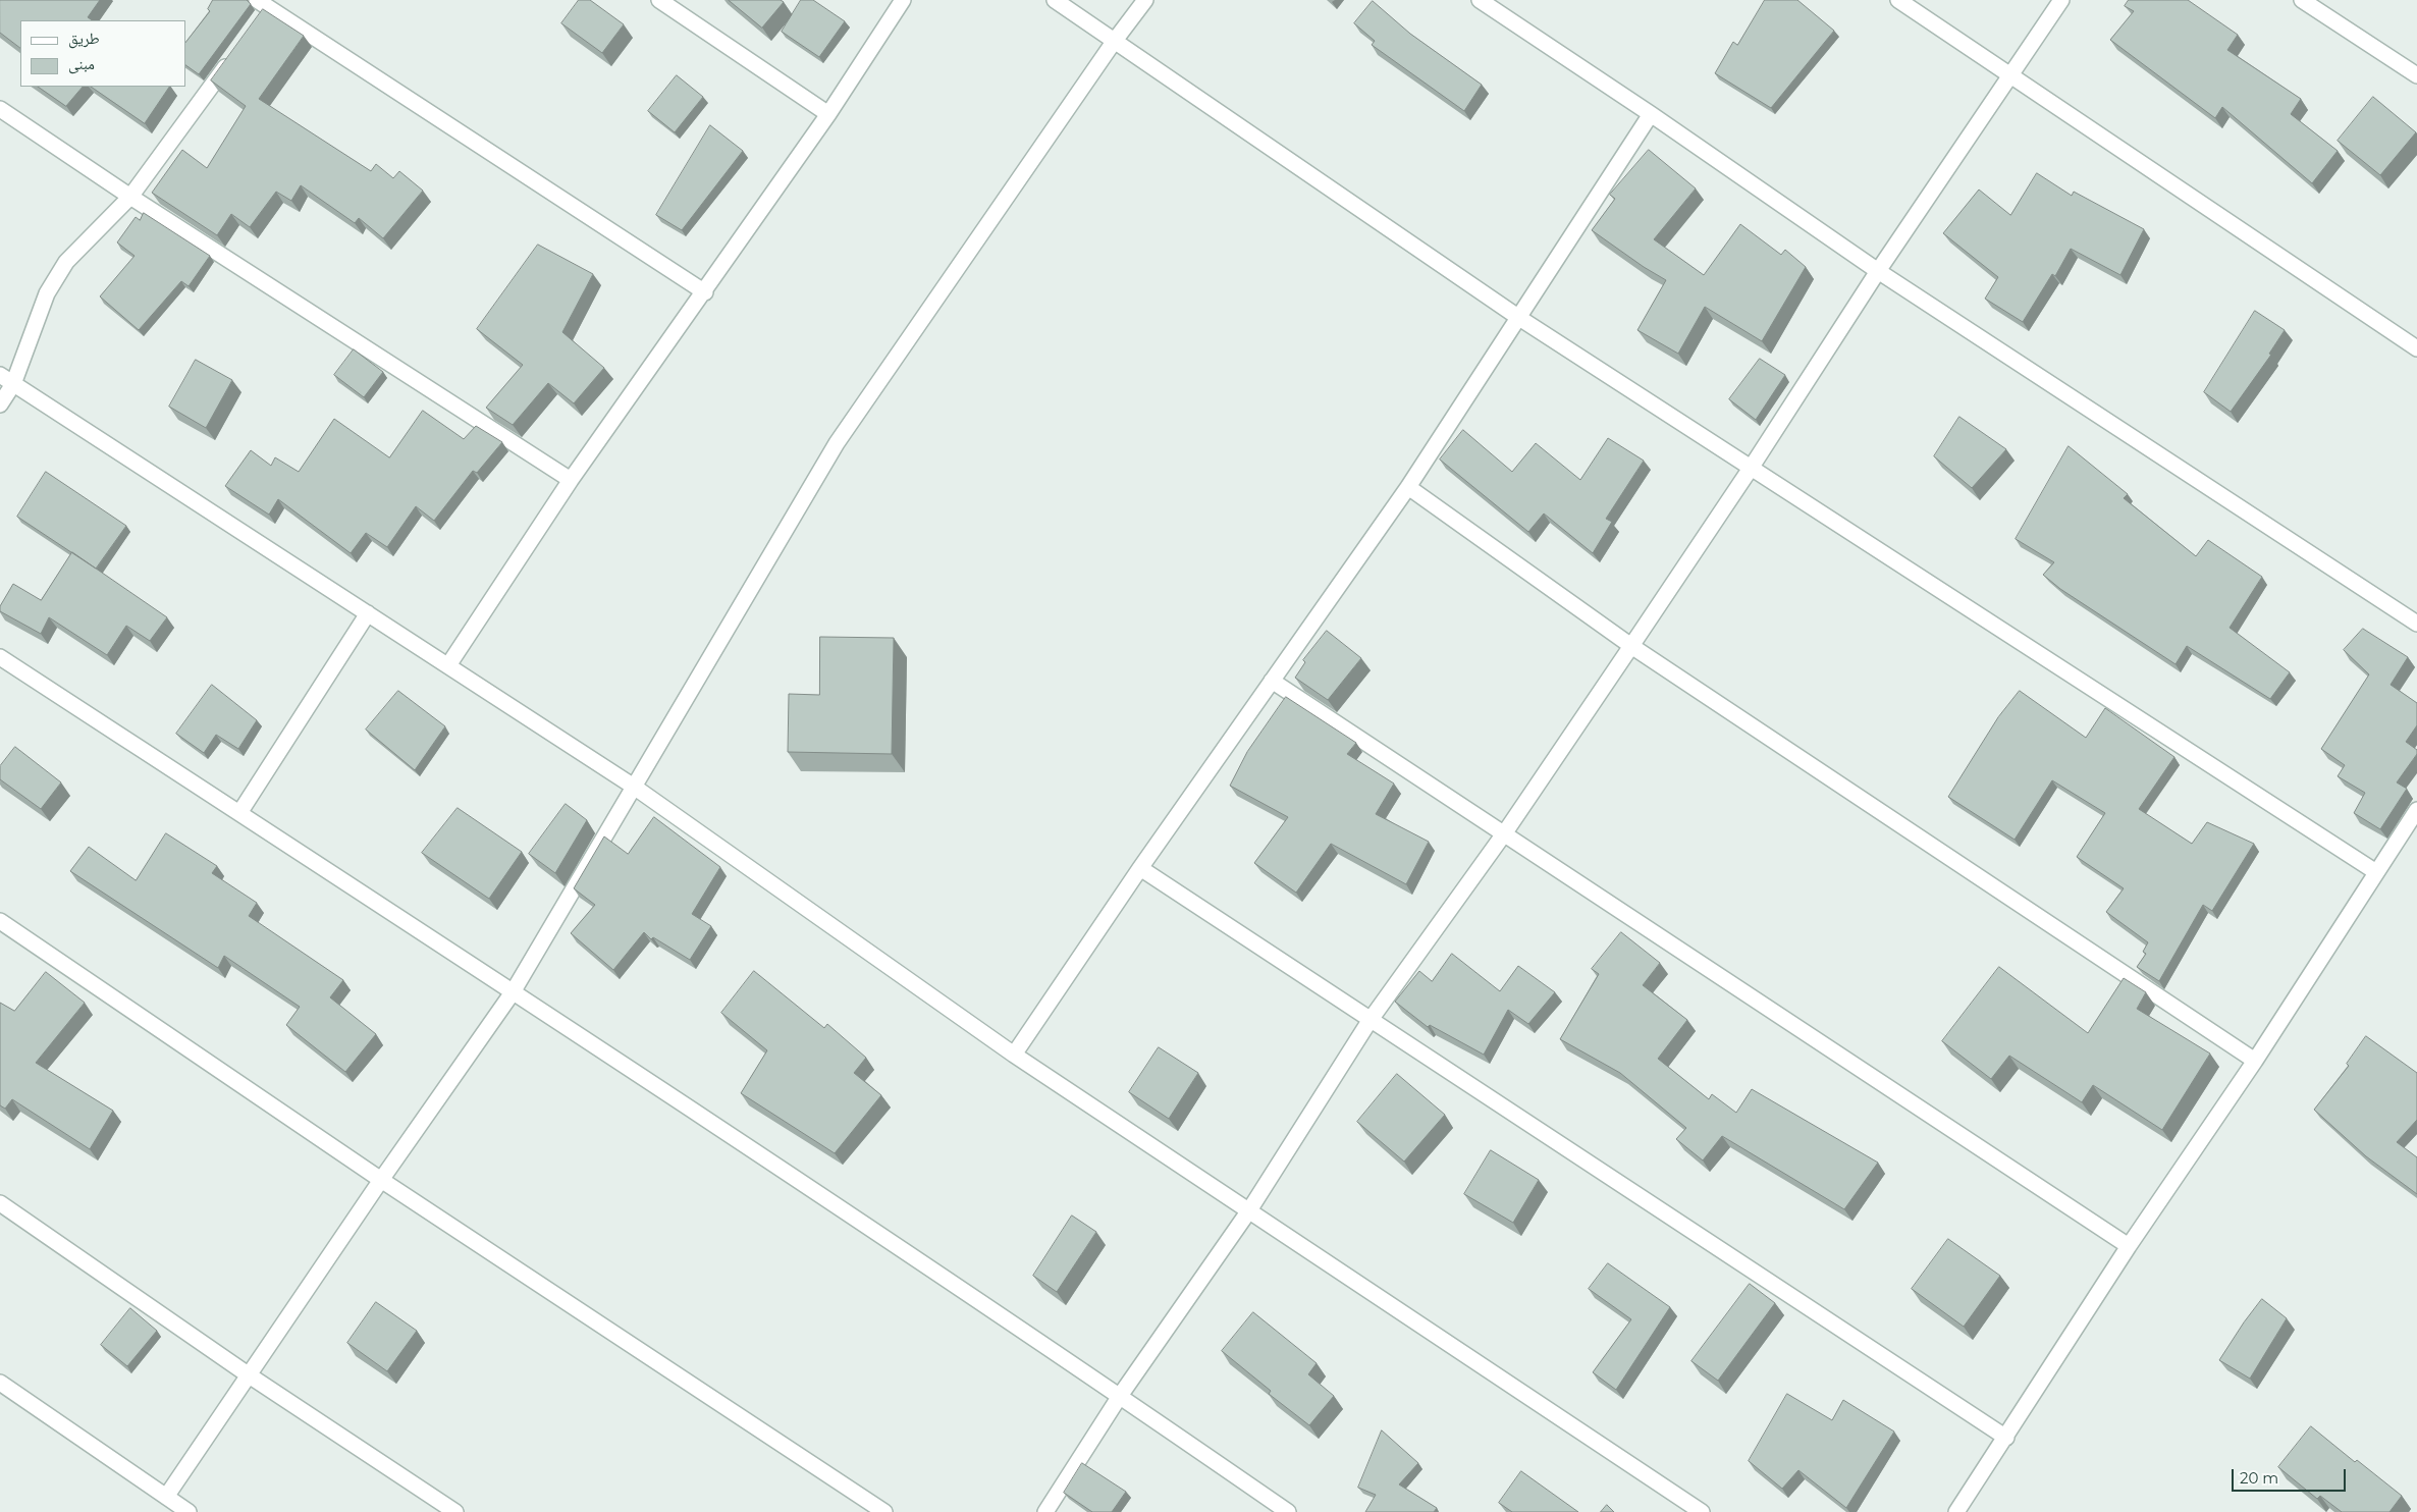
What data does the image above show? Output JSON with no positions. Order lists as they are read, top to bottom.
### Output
{
  "legend": ["طريق", "مبنى"],
  "scale_bar": "20 m"
}
